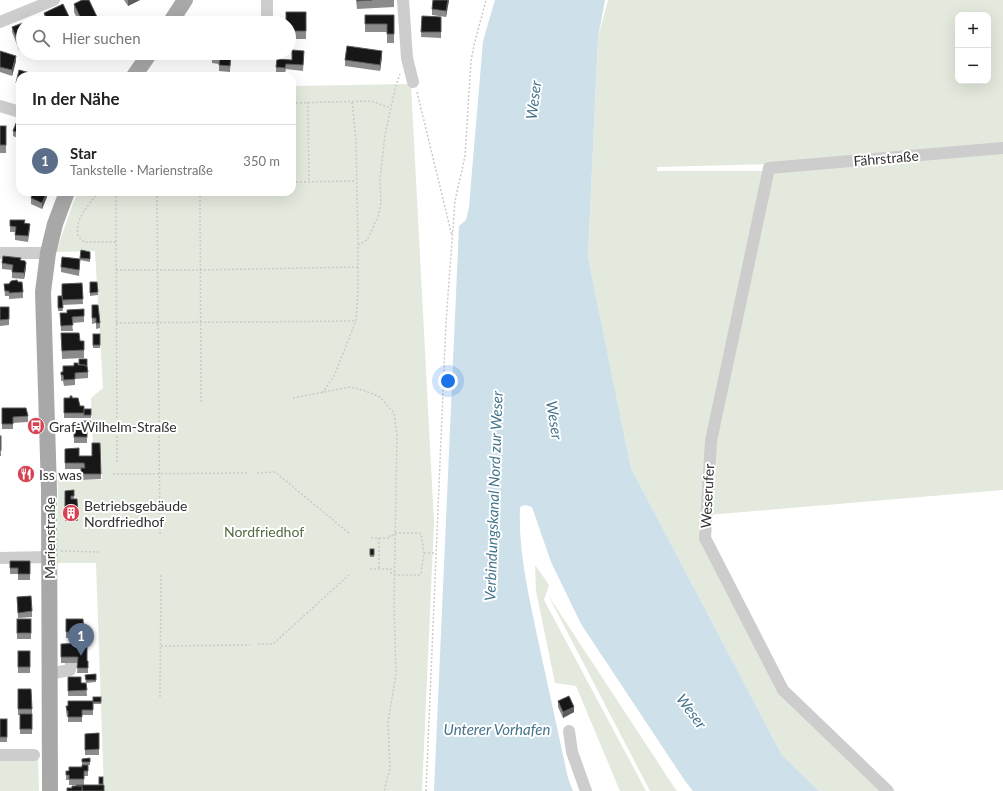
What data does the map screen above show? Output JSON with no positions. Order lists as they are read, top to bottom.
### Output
{
  "streets": {
    "main road": ["Marienstraße"],
    "street": ["Fährstraße", "Weserufer"]
  },
  "crossings": [
    ["Fährstraße", "Weserufer"]
  ],
  "water": ["Weser", "Verbindungskanal Nord zur Weser", "Unterer Vorhafen"],
  "parks": ["Nordfriedhof"],
  "places": {
    "bus stop": ["Graf-Wilhelm-Straße"],
    "restaurant": ["Iss was"],
    "building": ["Betriebsgebäude Nordfriedhof"]
  },
  "page": {
    "map_buttons": ["+", "−"],
    "search": "Hier suchen",
    "heading": "In der Nähe",
    "list": [
      {
        "mark": "1",
        "name": "Star",
        "note": "Tankstelle · Marienstraße",
        "value": "350 m"
      }
    ],
    "pins": "1"
  }
}
